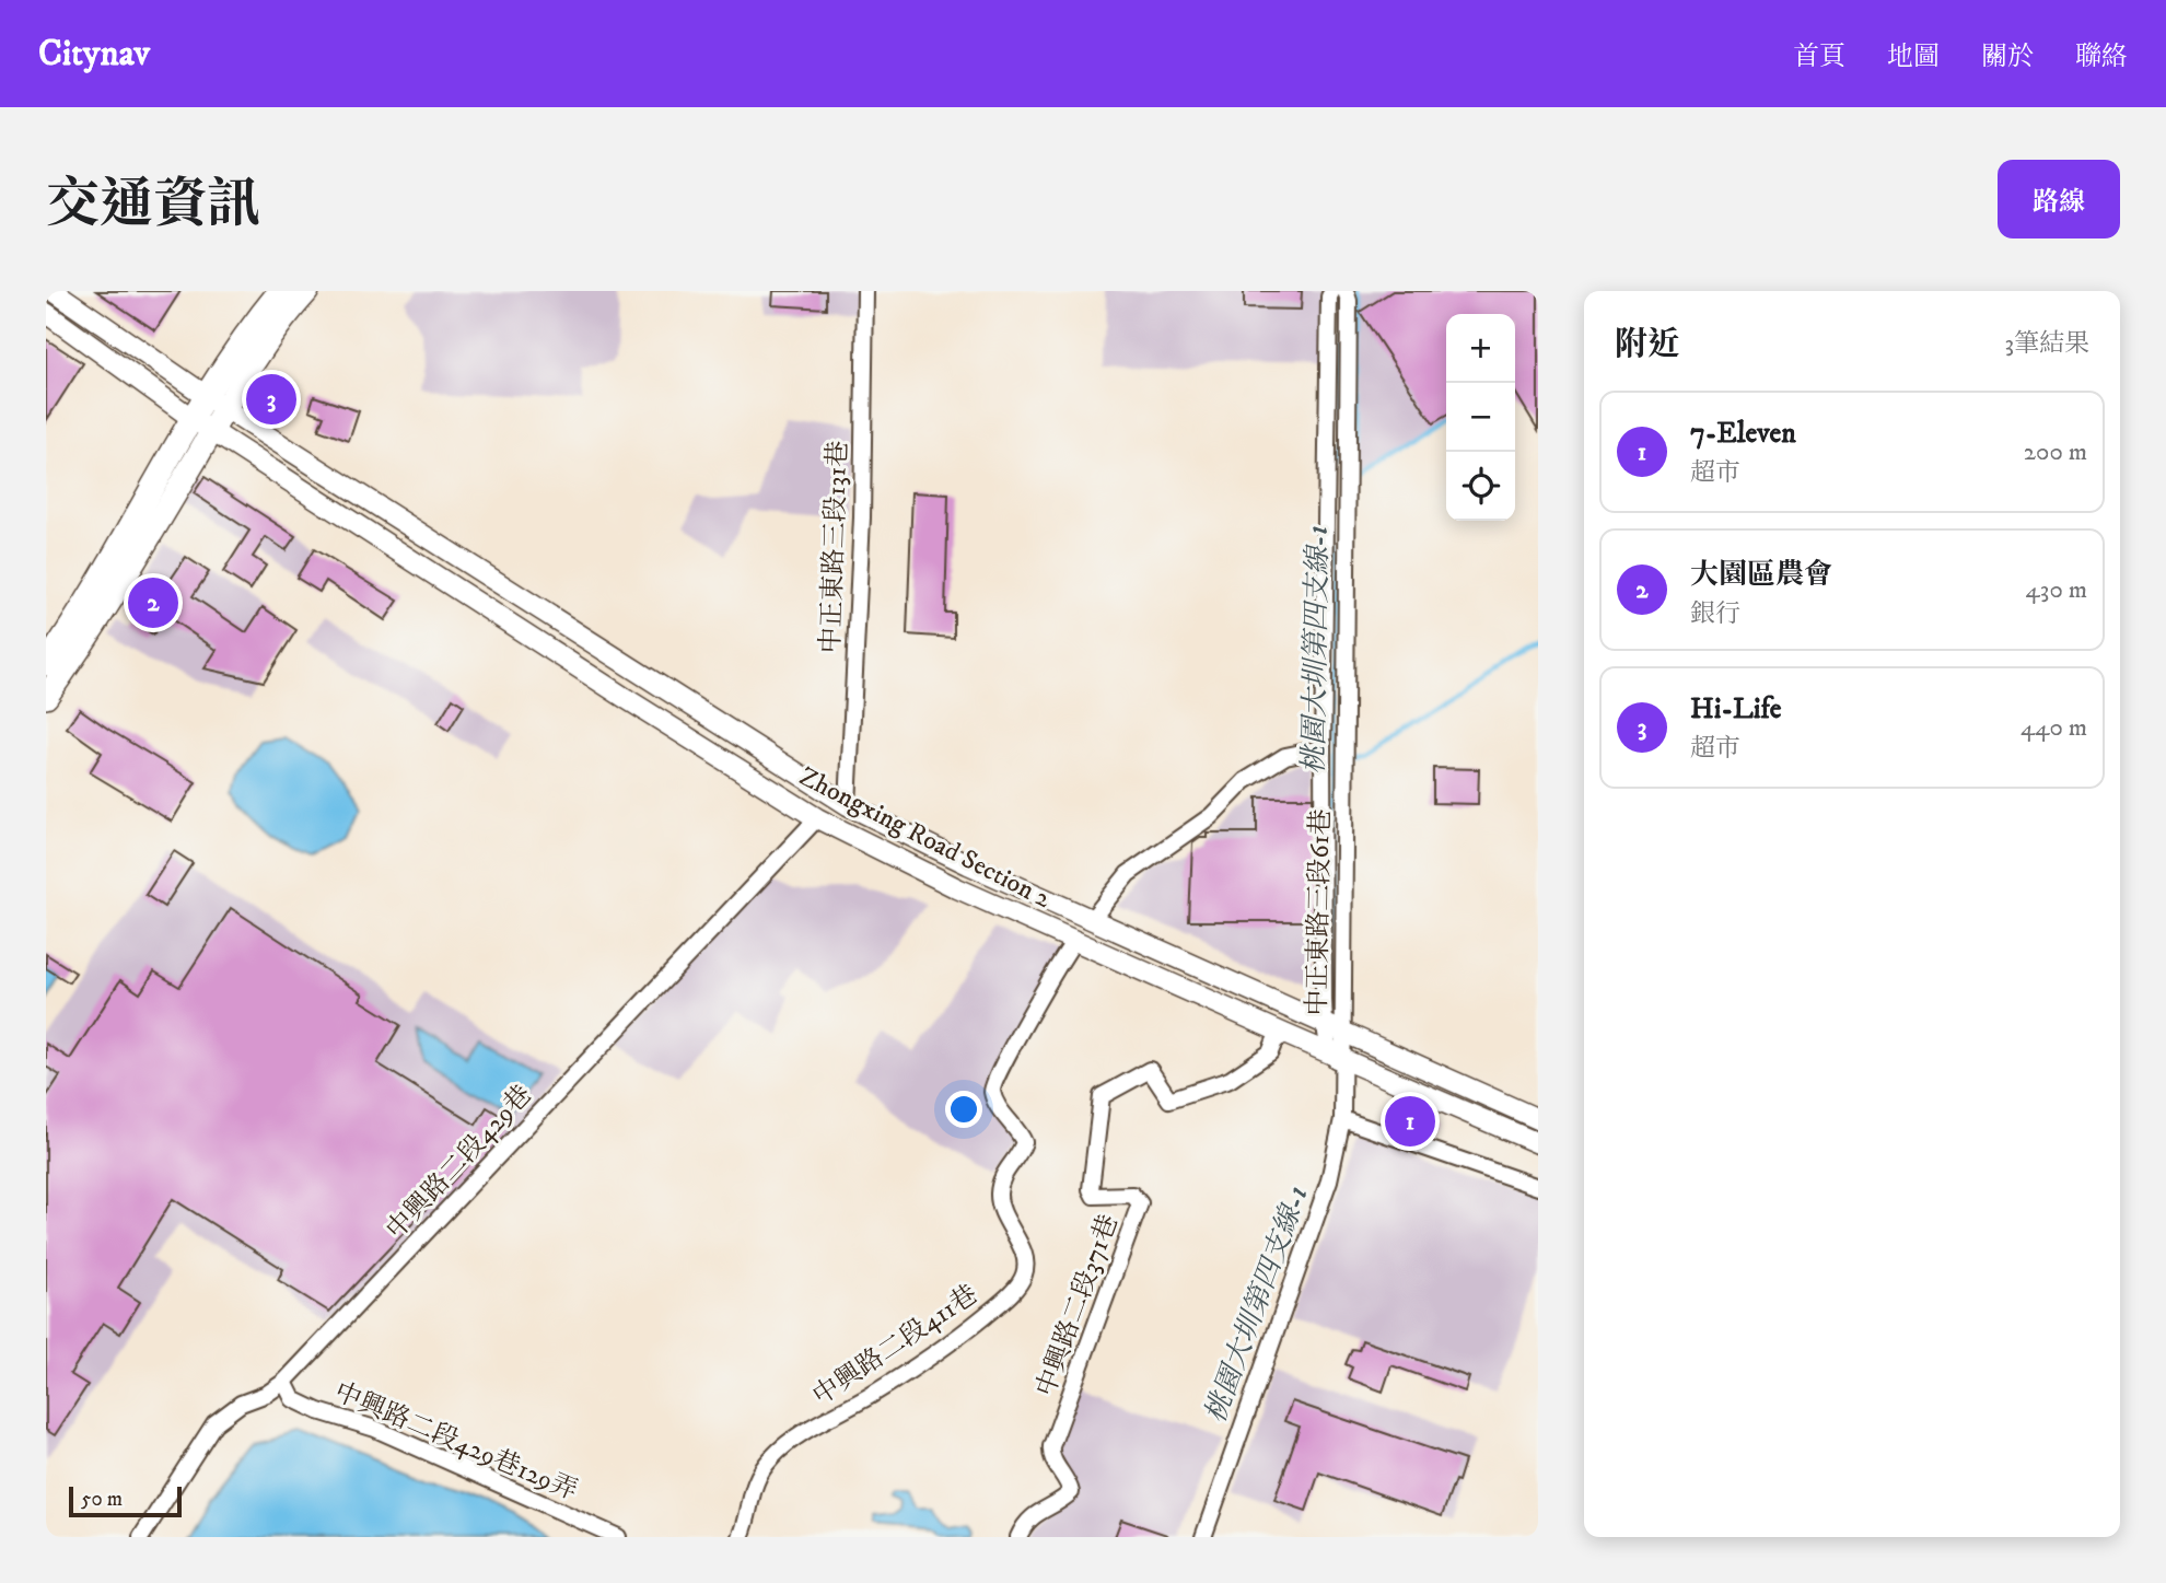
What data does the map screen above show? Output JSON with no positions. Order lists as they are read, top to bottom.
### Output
{
  "streets": {
    "street": [
      "中正東路三段131巷",
      "Zhongxing Road Section 2",
      "中正東路三段61巷",
      "中興路二段429巷",
      "中興路二段371巷",
      "中興路二段411巷",
      "中興路二段429巷129弄"
    ]
  },
  "crossings": [
    ["中正東路三段131巷", "Zhongxing Road Section 2"],
    ["Zhongxing Road Section 2", "中正東路三段61巷"],
    ["Zhongxing Road Section 2", "中興路二段429巷"],
    ["Zhongxing Road Section 2", "中興路二段371巷"],
    ["Zhongxing Road Section 2", "中興路二段411巷"],
    ["中興路二段429巷", "中興路二段429巷129弄"]
  ],
  "water": ["桃園大圳第四支線-1"],
  "scale_bar": "50 m",
  "page": {
    "header": "Citynav",
    "nav": [
      "首頁",
      "地圖",
      "關於",
      "聯絡"
    ],
    "title": "交通資訊",
    "buttons": "路線",
    "heading": ["附近", "3筆結果"],
    "map_buttons": ["+", "−"],
    "pins": ["3", "2", "1"],
    "list": [
      {
        "mark": "1",
        "name": "7-Eleven",
        "note": "超市",
        "value": "200 m"
      },
      {
        "mark": "2",
        "name": "大園區農會",
        "note": "銀行",
        "value": "430 m"
      },
      {
        "mark": "3",
        "name": "Hi-Life",
        "note": "超市",
        "value": "440 m"
      }
    ],
    "scale": "50 m"
  }
}
